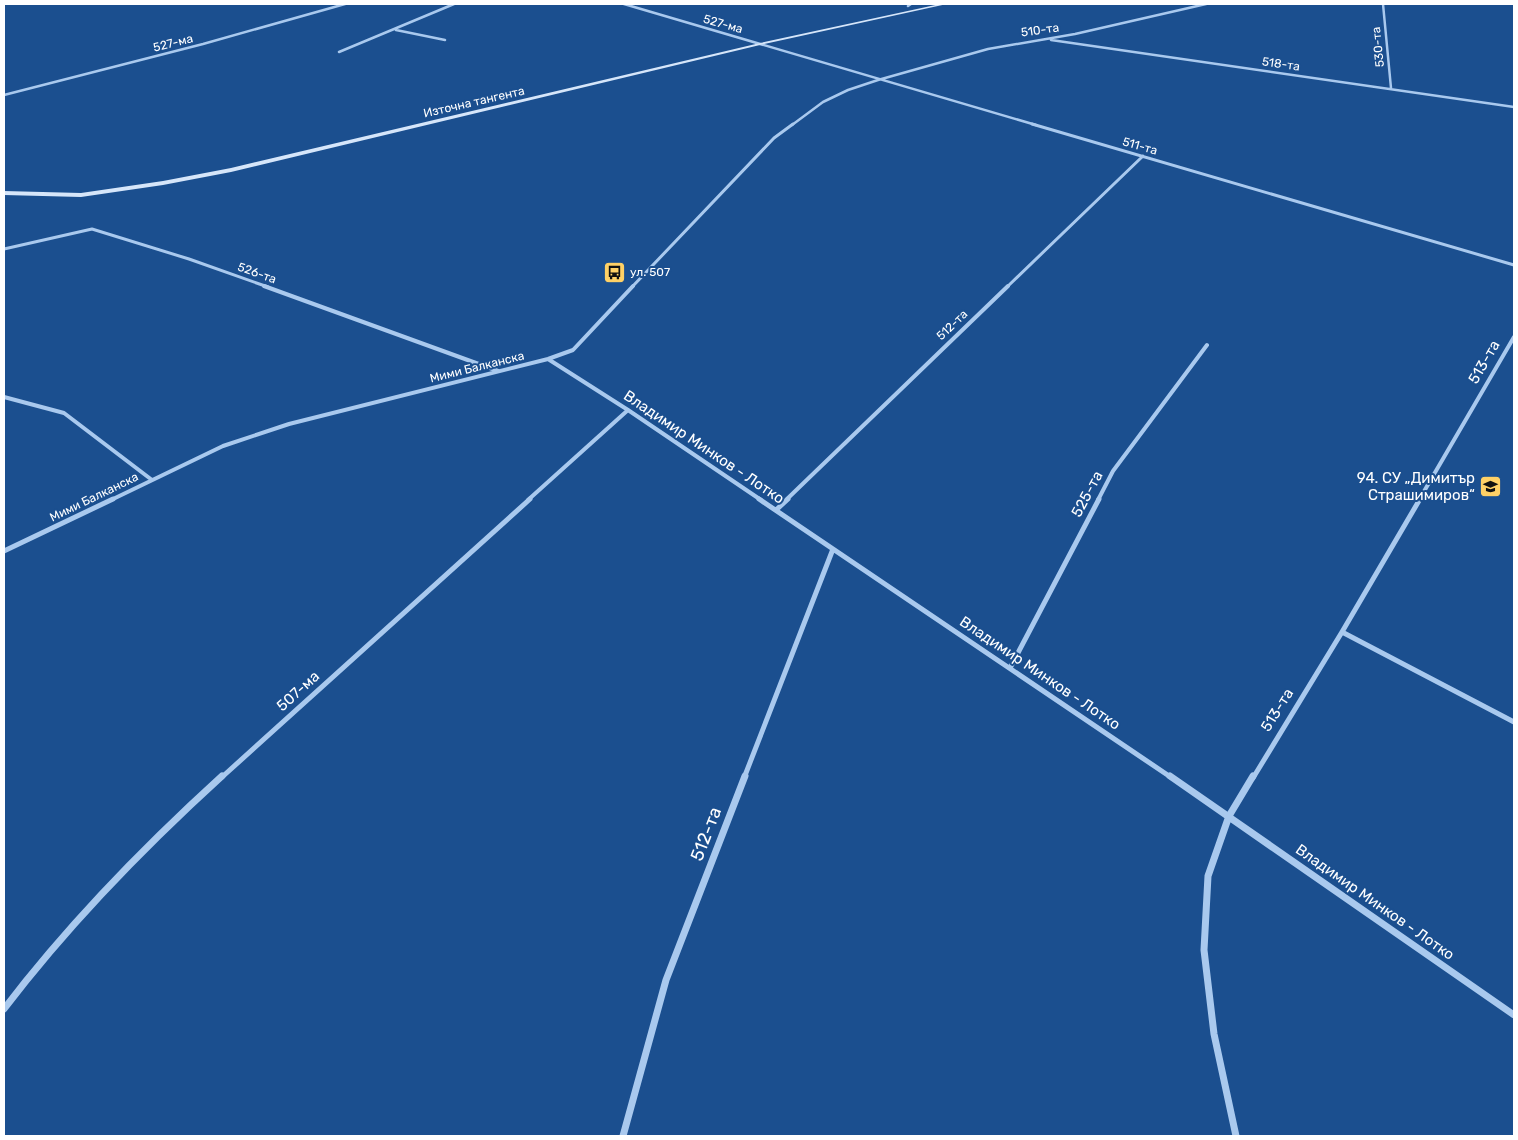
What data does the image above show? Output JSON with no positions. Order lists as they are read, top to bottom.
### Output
{
  "streets": {
    "street": [
      "527-ма",
      "510-та",
      "530-та",
      "518-та",
      "Източна тангента",
      "511-та",
      "526-та",
      "512-та",
      "513-та",
      "Мими Балканска",
      "Владимир Минков - Лотко",
      "525-та",
      "507-ма"
    ]
  },
  "crossings": [
    ["527-ма", "Източна тангента"],
    ["527-ма", "511-та"],
    ["510-та", "518-та"],
    ["510-та", "511-та"],
    ["510-та", "Мими Балканска"],
    ["530-та", "518-та"],
    ["Източна тангента", "511-та"],
    ["511-та", "512-та"],
    ["511-та", "Мими Балканска"],
    ["526-та", "Мими Балканска"],
    ["512-та", "Владимир Минков - Лотко"],
    ["513-та", "Владимир Минков - Лотко"],
    ["Мими Балканска", "Владимир Минков - Лотко"],
    ["Владимир Минков - Лотко", "525-та"],
    ["Владимир Минков - Лотко", "507-ма"]
  ],
  "places": {
    "bus stop": ["ул. 507"],
    "school or university": ["94. СУ „Димитър Страшимиров“"]
  }
}
